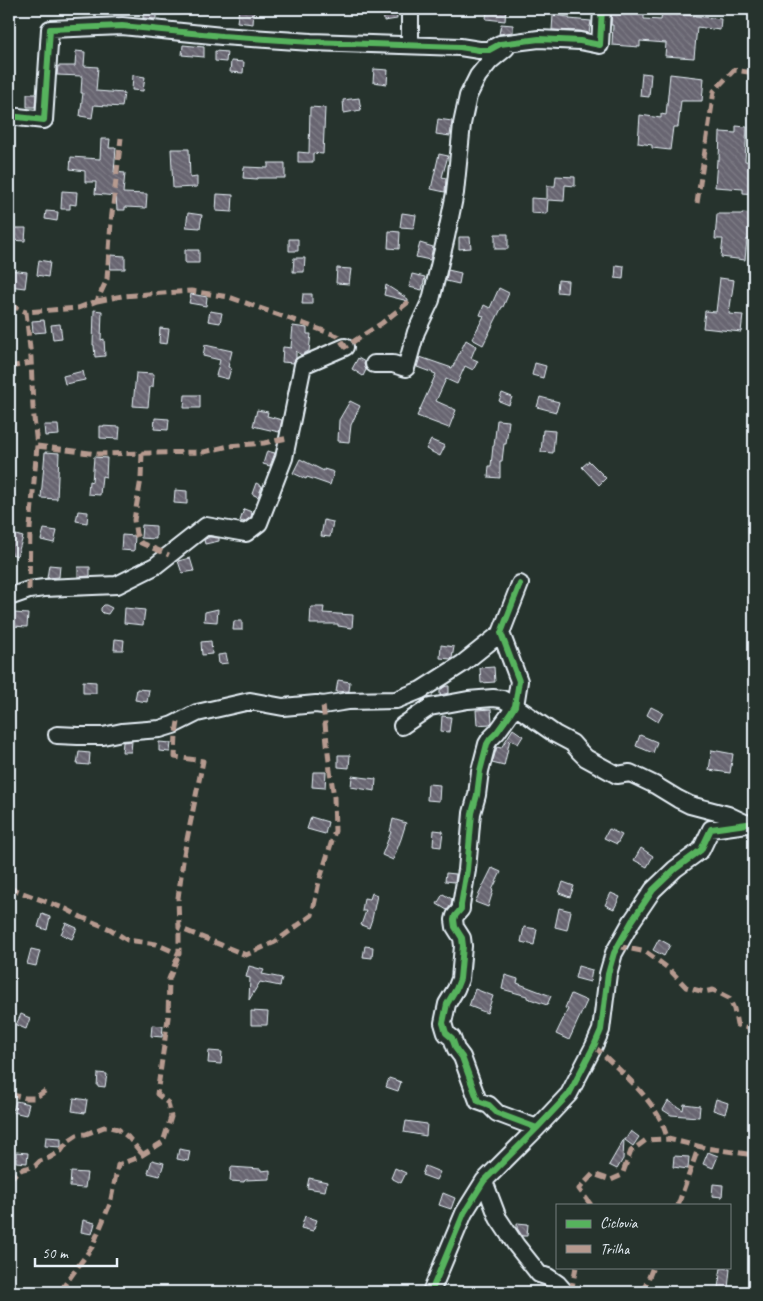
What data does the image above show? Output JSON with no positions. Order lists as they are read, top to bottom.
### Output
{
  "legend": ["Ciclovia", "Trilha"],
  "scale_bar": "50 m"
}
